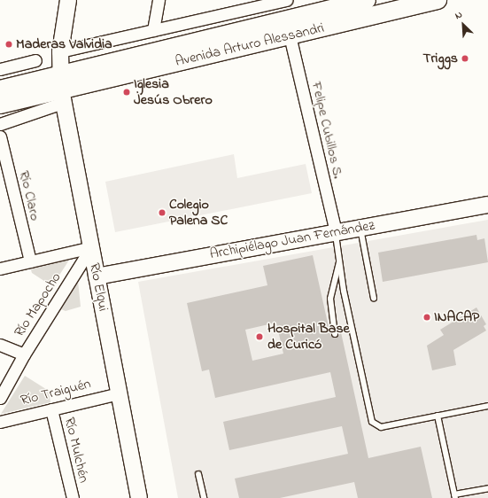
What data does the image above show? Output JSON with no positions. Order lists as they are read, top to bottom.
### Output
{
  "streets": {
    "main road": ["Avenida Arturo Alessandri"],
    "street": [
      "Felipe Cubillos S.",
      "Río Claro",
      "Archipiélago Juan Fernández",
      "Río Elqui",
      "Río Mapocho",
      "Río Traiguén",
      "Río Mulchén"
    ]
  },
  "crossings": [
    ["Avenida Arturo Alessandri", "Felipe Cubillos S."],
    ["Avenida Arturo Alessandri", "Río Elqui"],
    ["Felipe Cubillos S.", "Archipiélago Juan Fernández"],
    ["Archipiélago Juan Fernández", "Río Elqui"],
    ["Río Elqui", "Río Mapocho"],
    ["Río Elqui", "Río Traiguén"],
    ["Río Traiguén", "Río Mulchén"]
  ],
  "places": [
    "Maderas Valvidia",
    "Triggs",
    "Iglesia Jesús Obrero",
    "Colegio Palena SC",
    "INACAP",
    "Hospital Base de Curicó"
  ],
  "north": "top left"
}
